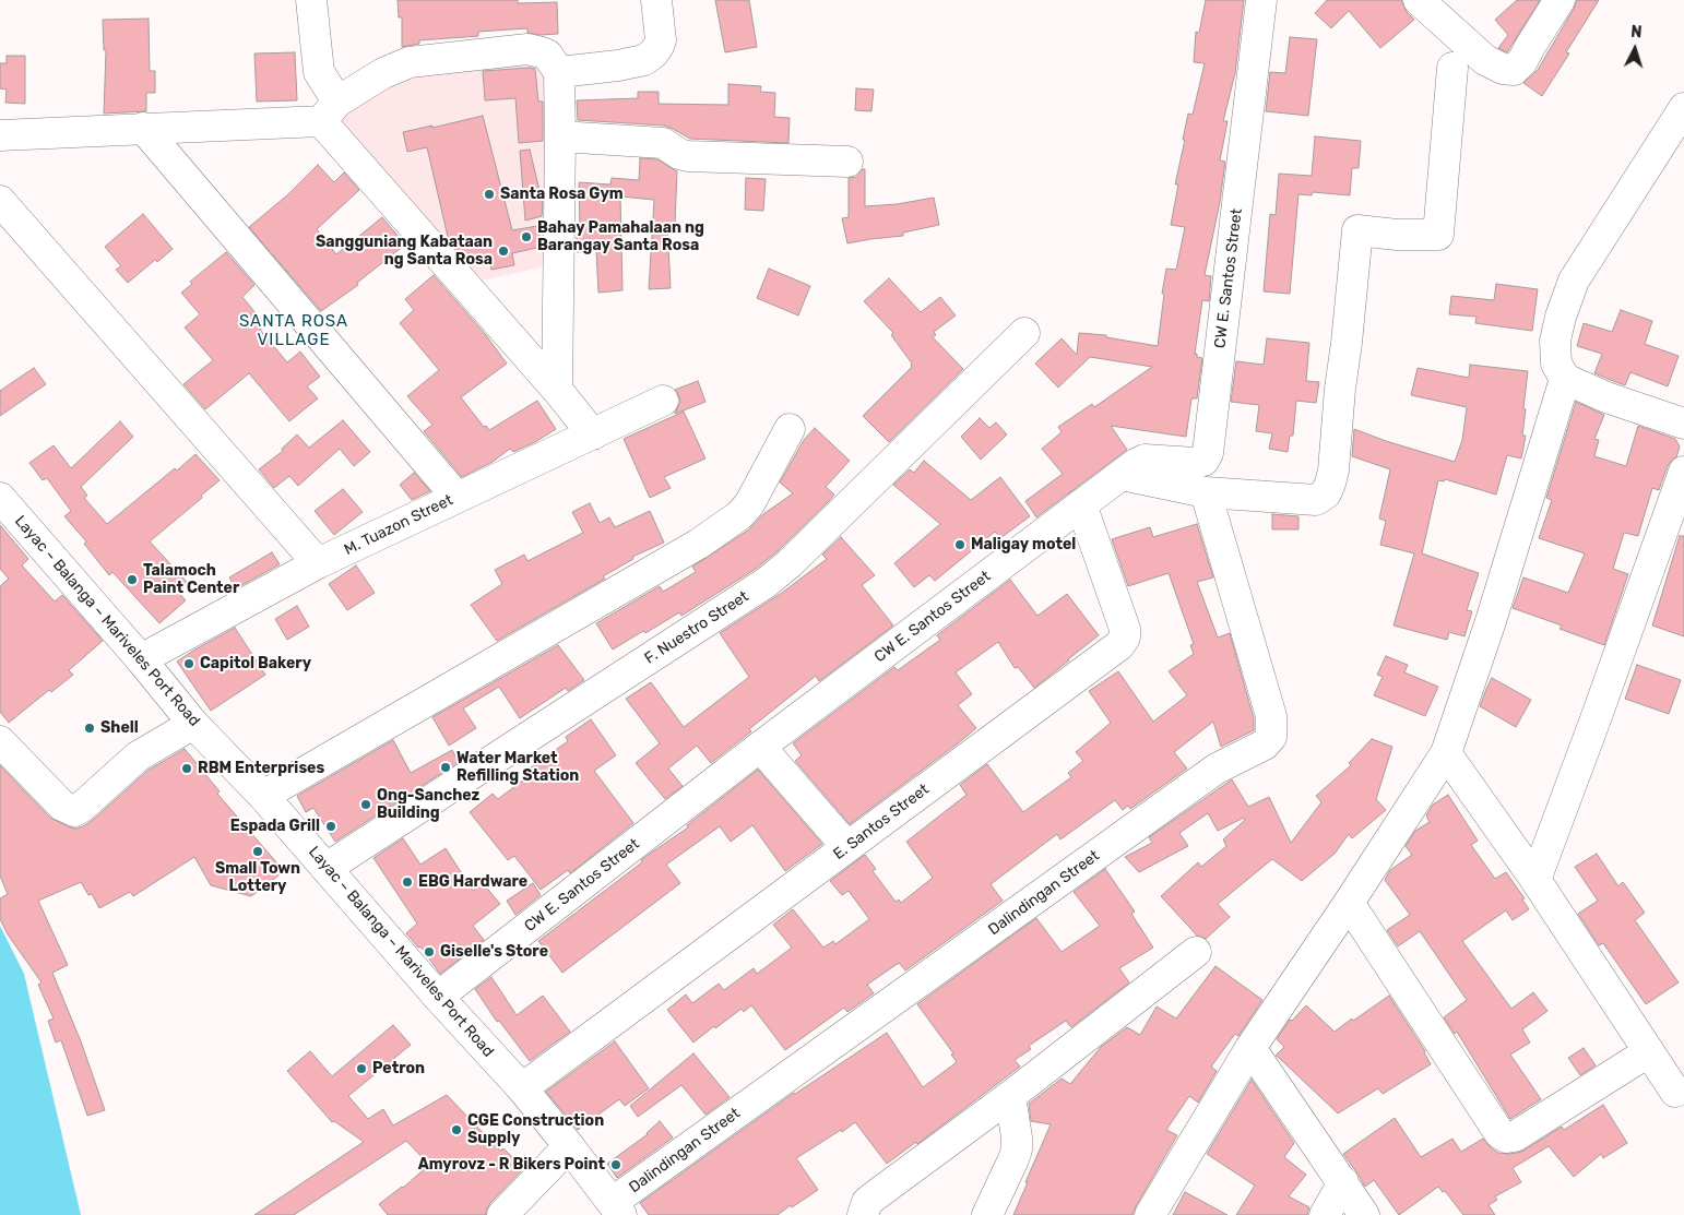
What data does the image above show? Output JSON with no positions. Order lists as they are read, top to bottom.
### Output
{
  "streets": {
    "street": [
      "CW E. Santos Street",
      "M. Tuazon Street",
      "Layac – Balanga – Mariveles Port Road",
      "F. Nuestro Street",
      "E. Santos Street",
      "Dalindingan Street"
    ]
  },
  "crossings": [
    ["CW E. Santos Street", "Layac – Balanga – Mariveles Port Road"],
    ["CW E. Santos Street", "E. Santos Street"],
    ["M. Tuazon Street", "Layac – Balanga – Mariveles Port Road"],
    ["Layac – Balanga – Mariveles Port Road", "F. Nuestro Street"],
    ["Layac – Balanga – Mariveles Port Road", "E. Santos Street"],
    ["Layac – Balanga – Mariveles Port Road", "Dalindingan Street"]
  ],
  "districts": ["SANTA ROSA VILLAGE"],
  "places": [
    "Santa Rosa Gym",
    "Bahay Pamahalaan ng Barangay Santa Rosa",
    "Sangguniang Kabataan ng Santa Rosa",
    "Maligay motel",
    "Talamoch Paint Center",
    "Capitol Bakery",
    "Shell",
    "Water Market Refilling Station",
    "RBM Enterprises",
    "Ong-Sanchez Building",
    "Espada Grill",
    "Small Town Lottery",
    "EBG Hardware",
    "Giselle's Store",
    "Petron",
    "CGE Construction Supply",
    "Amyrovz - R Bikers Point"
  ],
  "north": "top"
}
